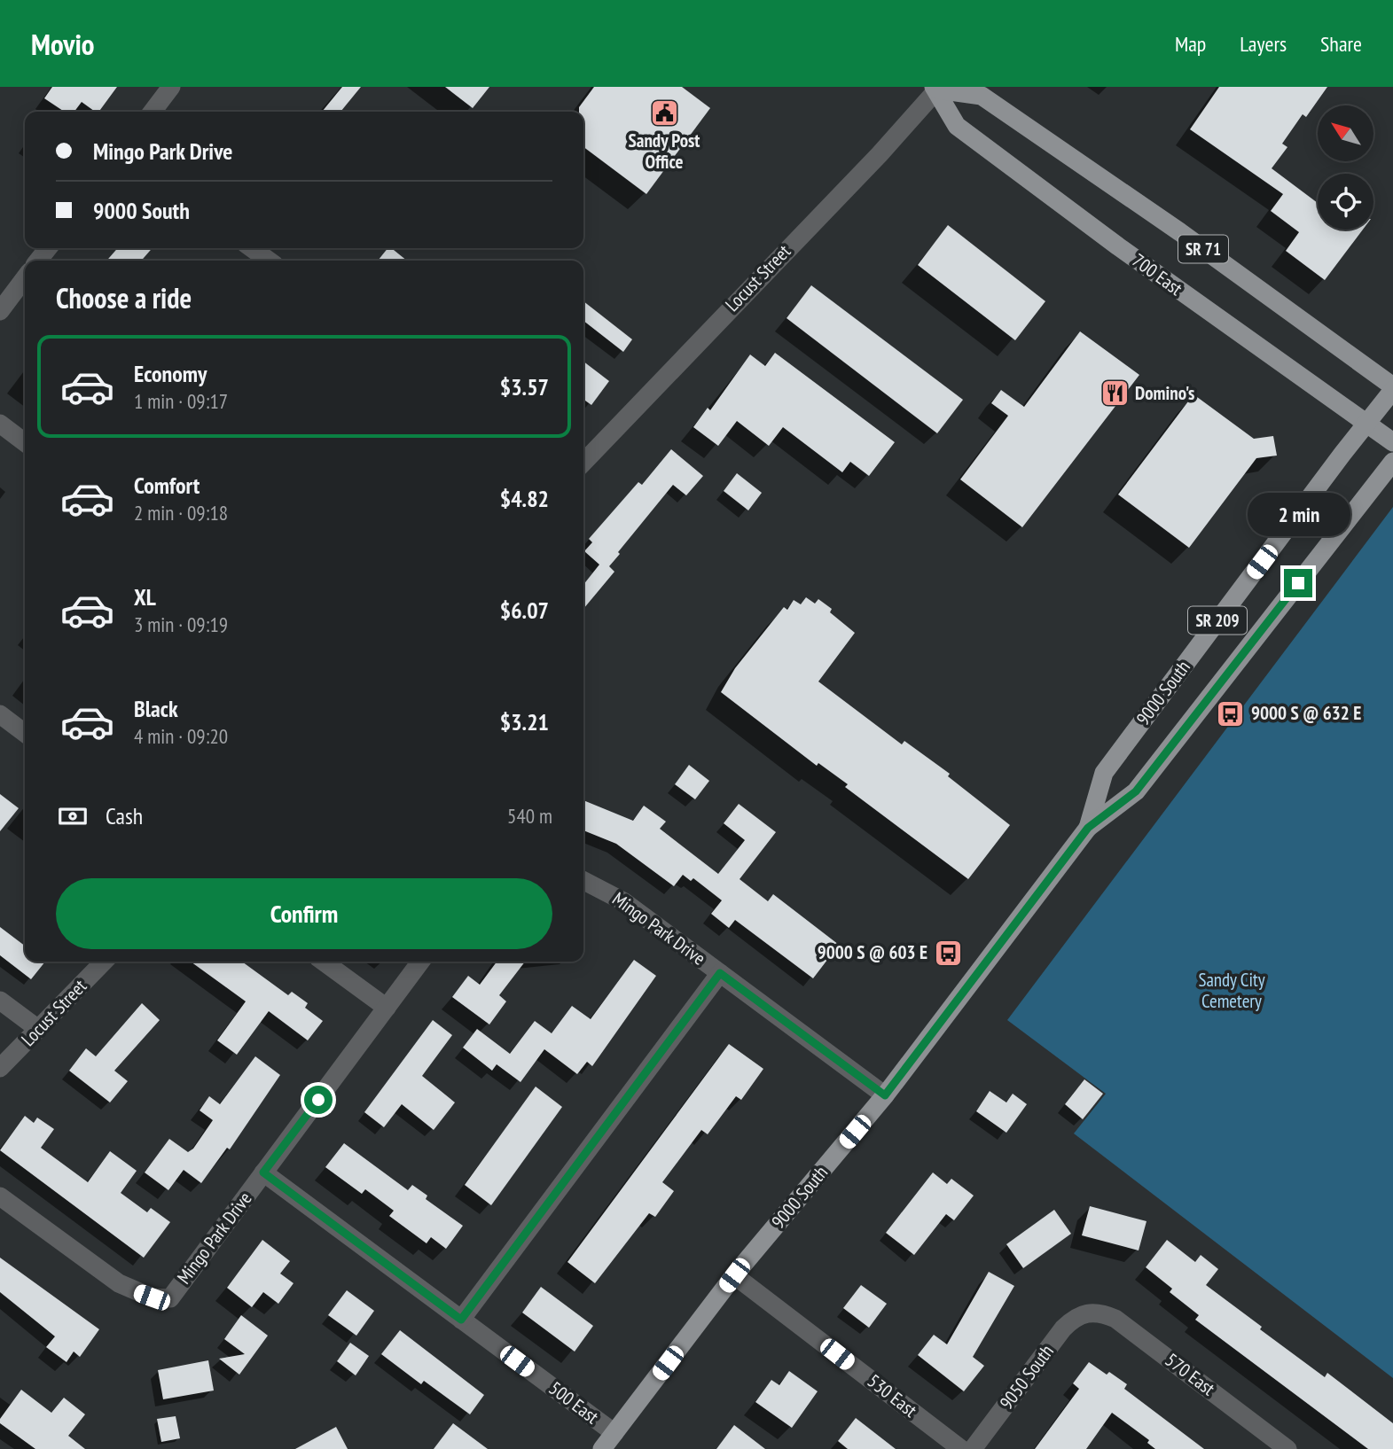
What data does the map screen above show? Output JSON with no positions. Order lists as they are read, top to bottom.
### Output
{
  "streets": {
    "main road": [
      "SR 71",
      "700 East",
      "SR 209",
      "9000 South"
    ],
    "street": [
      "Locust Street",
      "Mingo Park Drive",
      "570 East",
      "9050 South",
      "530 East",
      "500 East"
    ]
  },
  "crossings": [
    ["SR 71", "700 East"],
    ["SR 71", "Locust Street"],
    ["SR 71", "9000 South"],
    ["700 East", "Locust Street"],
    ["700 East", "9000 South"],
    ["9000 South", "Mingo Park Drive"],
    ["9000 South", "530 East"],
    ["9000 South", "500 East"],
    ["Mingo Park Drive", "500 East"],
    ["570 East", "9050 South"]
  ],
  "parks": ["Sandy City Cemetery"],
  "places": {
    "public building": ["Sandy Post Office"],
    "restaurant": ["Domino's"],
    "bus stop": ["9000 S @ 632 E", "9000 S @ 603 E"]
  },
  "north": "top left",
  "page": {
    "header": "Movio",
    "nav": ["Map", "Layers", "Share"],
    "banner": ["Mingo Park Drive", "9000 South"],
    "heading": "Choose a ride",
    "list": [
      {
        "name": "Economy",
        "note": "1 min · 09:17",
        "value": "$3.57"
      },
      {
        "name": "Comfort",
        "note": "2 min · 09:18",
        "value": "$4.82"
      },
      {
        "name": "XL",
        "note": "3 min · 09:19",
        "value": "$6.07"
      },
      {
        "name": "Black",
        "note": "4 min · 09:20",
        "value": "$3.21"
      }
    ],
    "bubble": "2 min",
    "pay": ["Cash", "540 m"],
    "buttons": "Confirm"
  }
}
